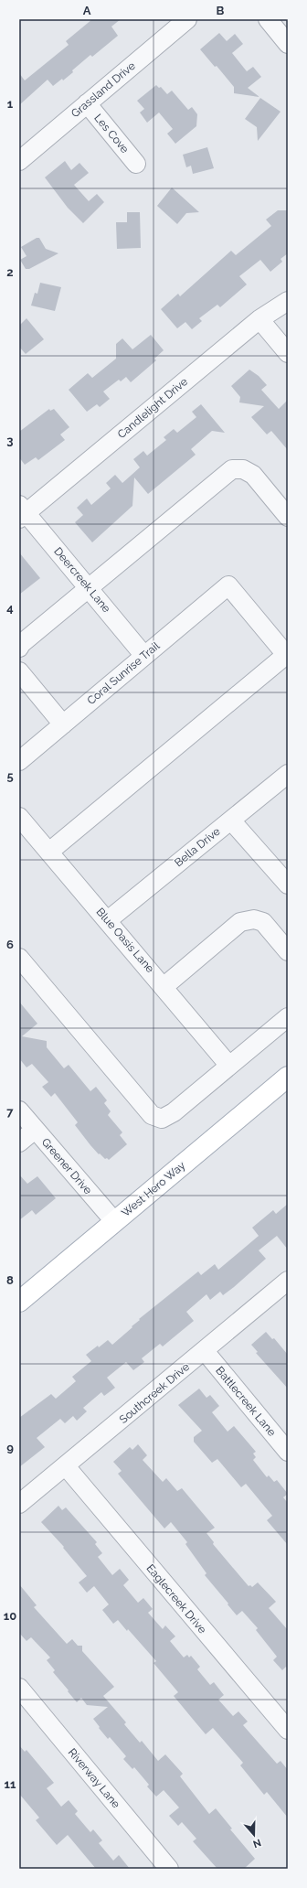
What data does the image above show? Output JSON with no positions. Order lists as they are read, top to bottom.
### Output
{
  "streets": {
    "main road": ["West Hero Way"],
    "street": [
      "Grassland Drive",
      "Les Cove",
      "Candlelight Drive",
      "Deercreek Lane",
      "Coral Sunrise Trail",
      "Bella Drive",
      "Blue Oasis Lane",
      "Greener Drive",
      "Southcreek Drive",
      "Battlecreek Lane",
      "Eaglecreek Drive",
      "Riverway Lane"
    ]
  },
  "crossings": [
    ["Grassland Drive", "Les Cove"],
    ["Candlelight Drive", "Deercreek Lane"],
    ["Deercreek Lane", "Coral Sunrise Trail"],
    ["Bella Drive", "Blue Oasis Lane"],
    ["Greener Drive", "West Hero Way"],
    ["Southcreek Drive", "Battlecreek Lane"],
    ["Southcreek Drive", "Eaglecreek Drive"]
  ],
  "north": "bottom",
  "grid": {
    "columns": ["A", "B"],
    "rows": [
      "1",
      "2",
      "3",
      "4",
      "5",
      "6",
      "7",
      "8",
      "9",
      "10",
      "11"
    ]
  }
}
